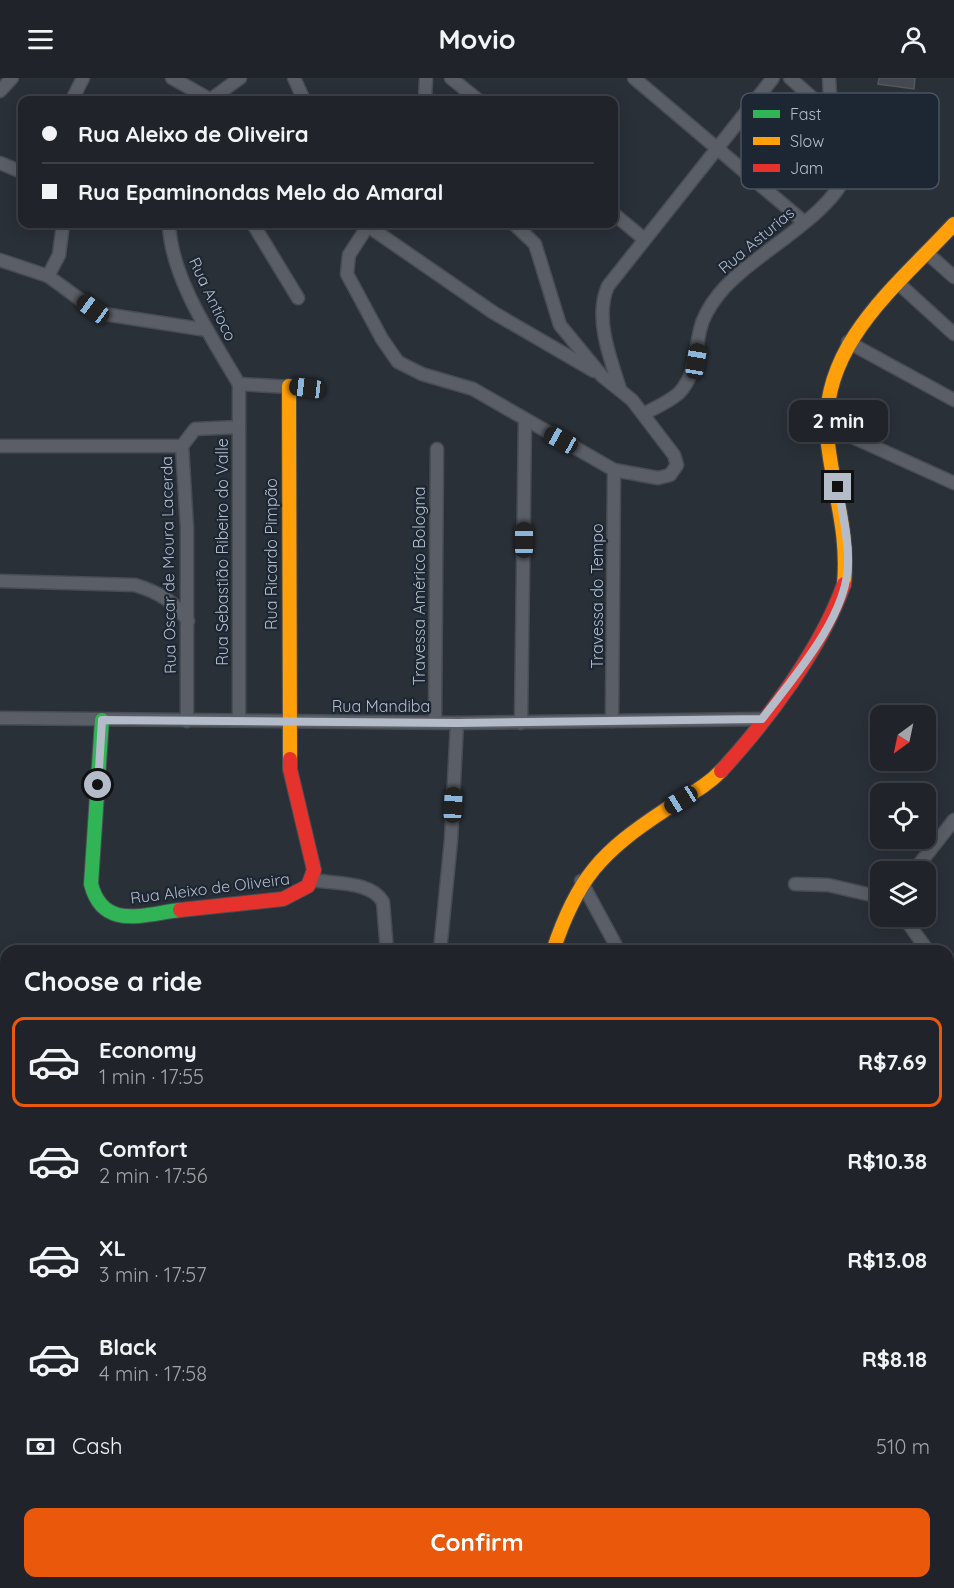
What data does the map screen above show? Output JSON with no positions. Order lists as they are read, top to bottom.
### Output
{
  "streets": {
    "street": [
      "Rua Asturias",
      "Rua Antioco",
      "Rua Sebastião Ribeiro do Valle",
      "Rua Ricardo Pimpão",
      "Rua Oscar de Moura Lacerda",
      "Travessa Américo Bologna",
      "Travessa do Tempo",
      "Rua Mandiba",
      "Rua Aleixo de Oliveira"
    ]
  },
  "crossings": [
    ["Rua Antioco", "Rua Sebastião Ribeiro do Valle"],
    ["Rua Sebastião Ribeiro do Valle", "Rua Mandiba"],
    ["Rua Ricardo Pimpão", "Rua Mandiba"],
    ["Rua Ricardo Pimpão", "Rua Aleixo de Oliveira"],
    ["Rua Oscar de Moura Lacerda", "Rua Mandiba"],
    ["Travessa Américo Bologna", "Rua Mandiba"],
    ["Travessa do Tempo", "Rua Mandiba"],
    ["Rua Mandiba", "Rua Aleixo de Oliveira"]
  ],
  "legend": ["Fast", "Slow", "Jam"],
  "north": "bottom left",
  "page": {
    "header": "Movio",
    "banner": ["Rua Aleixo de Oliveira", "Rua Epaminondas Melo do Amaral"],
    "bubble": "2 min",
    "heading": "Choose a ride",
    "list": [
      {
        "name": "Economy",
        "note": "1 min · 17:55",
        "value": "R$7.69"
      },
      {
        "name": "Comfort",
        "note": "2 min · 17:56",
        "value": "R$10.38"
      },
      {
        "name": "XL",
        "note": "3 min · 17:57",
        "value": "R$13.08"
      },
      {
        "name": "Black",
        "note": "4 min · 17:58",
        "value": "R$8.18"
      }
    ],
    "pay": ["Cash", "510 m"],
    "buttons": "Confirm"
  }
}
